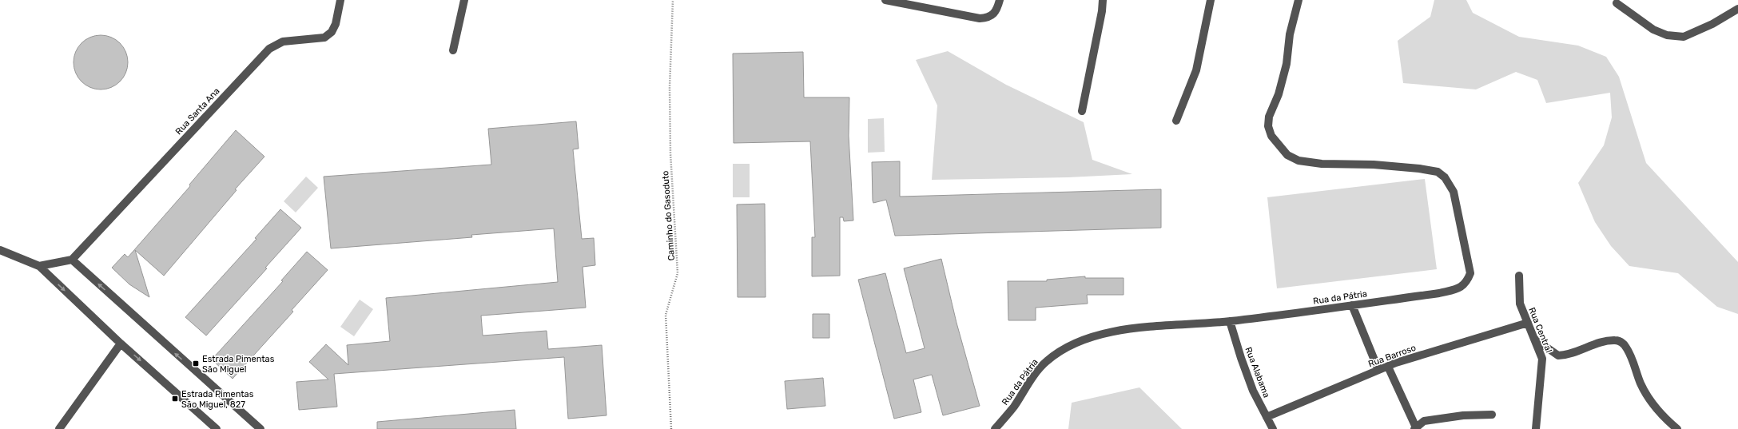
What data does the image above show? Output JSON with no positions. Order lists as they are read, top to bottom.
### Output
{
  "streets": {
    "street": [
      "Rua Santa Ana",
      "Rua da Pátria",
      "Rua Central",
      "Rua Barroso",
      "Rua Alabama"
    ],
    "path": ["Caminho do Gasoduto"]
  },
  "crossings": [
    ["Rua da Pátria", "Rua Alabama"],
    ["Rua Central", "Rua Barroso"],
    ["Rua Barroso", "Rua Alabama"]
  ],
  "places": {
    "transit": ["Estrada Pimentas São Miguel", "Estrada Pimentas São Miguel, 827"]
  }
}
